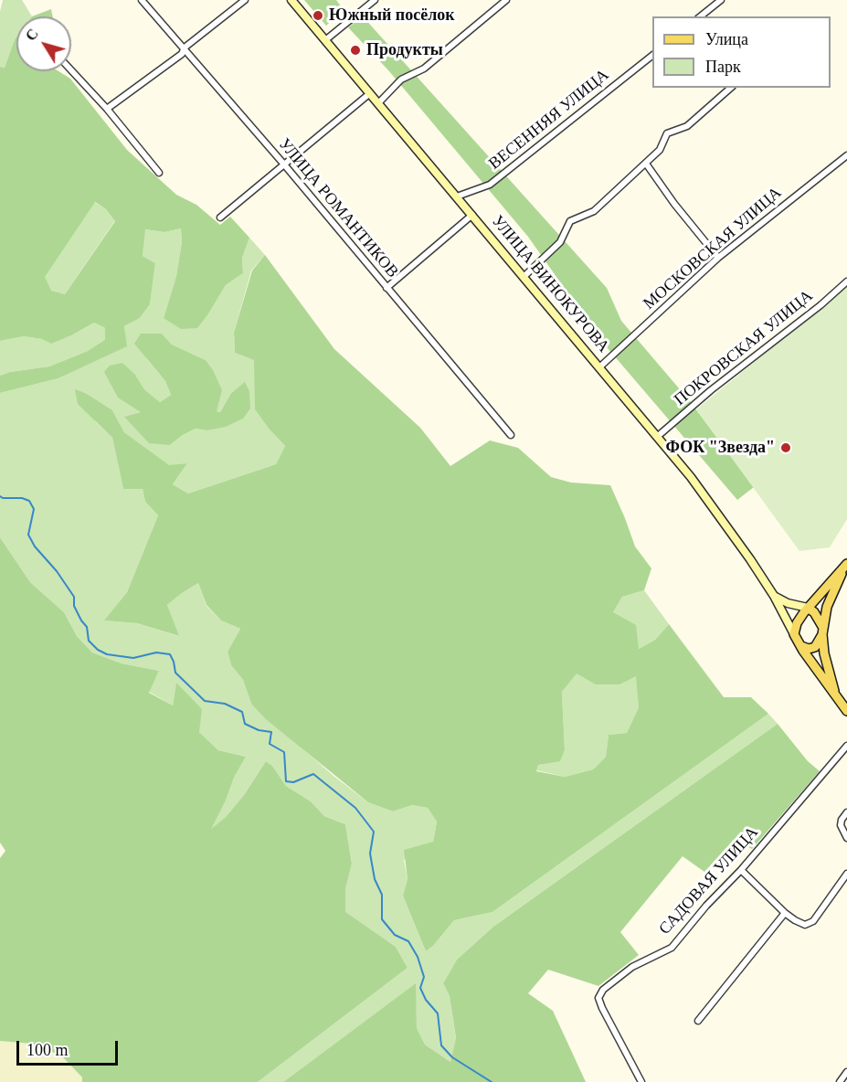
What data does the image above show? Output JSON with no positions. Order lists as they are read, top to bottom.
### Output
{
  "streets": {
    "main road": ["УЛИЦА ВИНОКУРОВА"],
    "street": [
      "ВЕСЕННЯЯ УЛИЦА",
      "УЛИЦА РОМАНТИКОВ",
      "МОСКОВСКАЯ УЛИЦА",
      "ПОКРОВСКАЯ УЛИЦА",
      "САДОВАЯ УЛИЦА"
    ]
  },
  "crossings": [
    ["ВЕСЕННЯЯ УЛИЦА", "УЛИЦА ВИНОКУРОВА"],
    ["МОСКОВСКАЯ УЛИЦА", "УЛИЦА ВИНОКУРОВА"],
    ["УЛИЦА ВИНОКУРОВА", "ПОКРОВСКАЯ УЛИЦА"]
  ],
  "places": ["Южный посёлок", "Продукты", "ФОК \"Звезда\""],
  "legend": ["Улица", "Парк"],
  "scale_bar": "100 m",
  "north": "top left"
}
